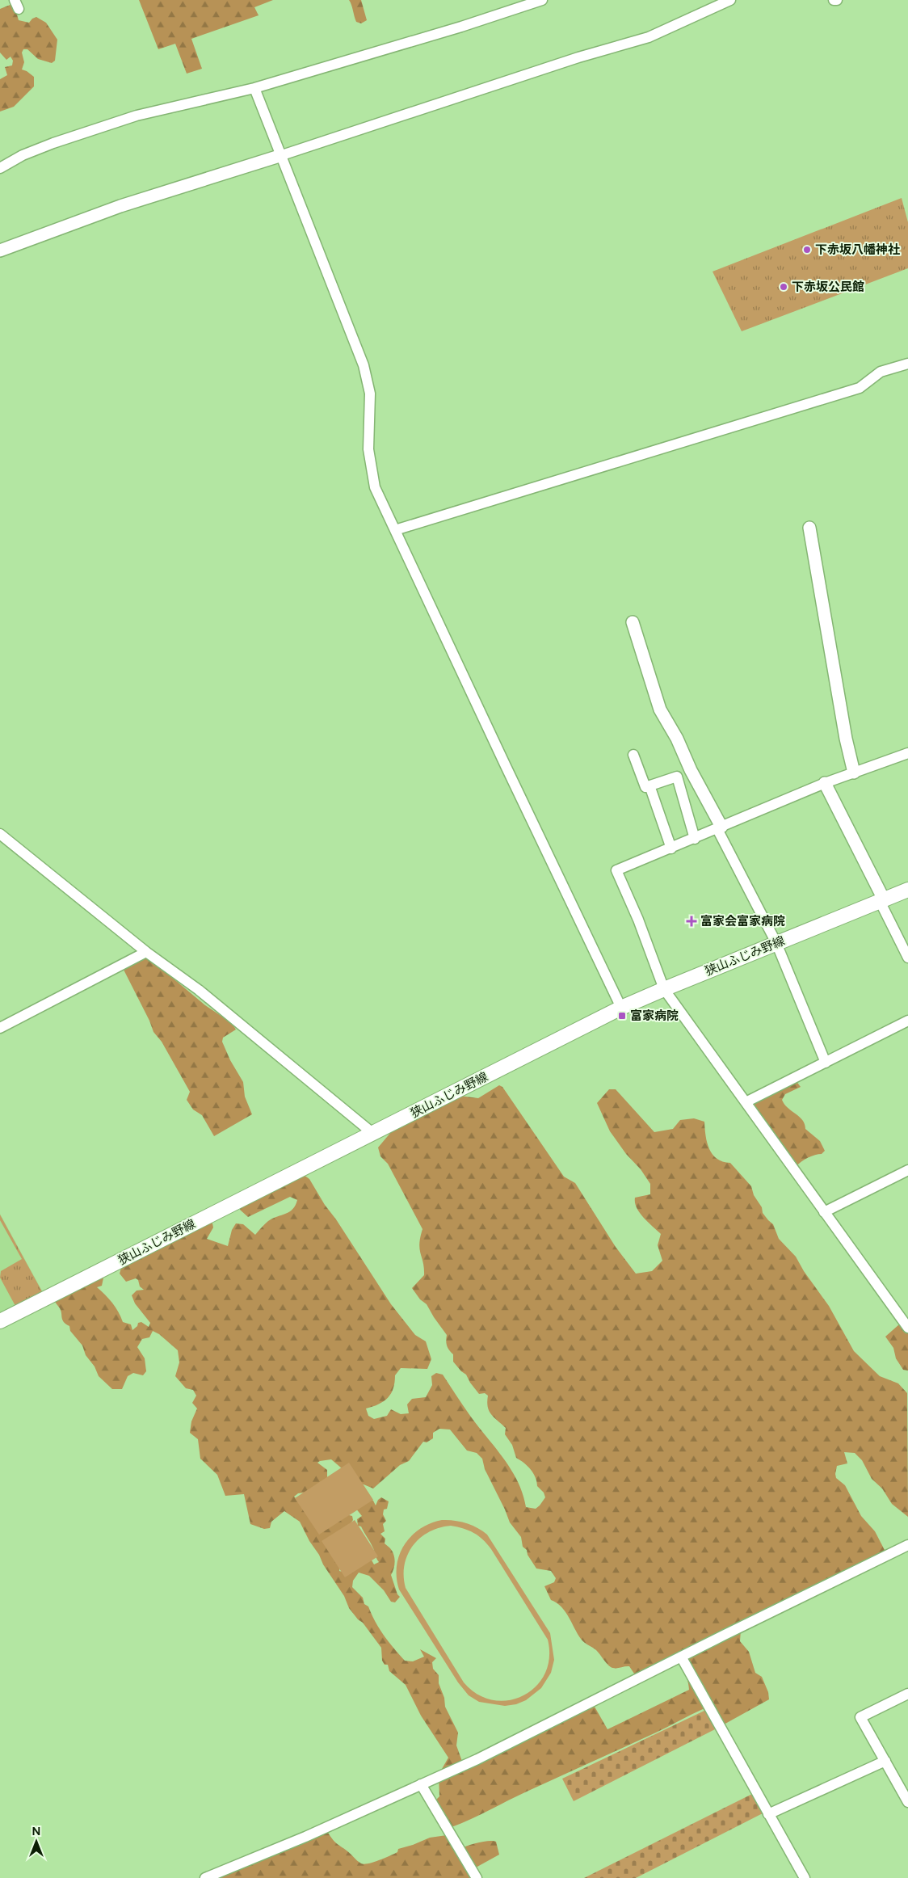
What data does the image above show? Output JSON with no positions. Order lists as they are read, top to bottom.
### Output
{
  "streets": {
    "main road": ["狭山ふじみ野線"]
  },
  "places": {
    "other": ["下赤坂八幡神社", "下赤坂公民館"],
    "health": ["富家会富家病院"],
    "transit": ["富家病院"]
  },
  "north": "top"
}
